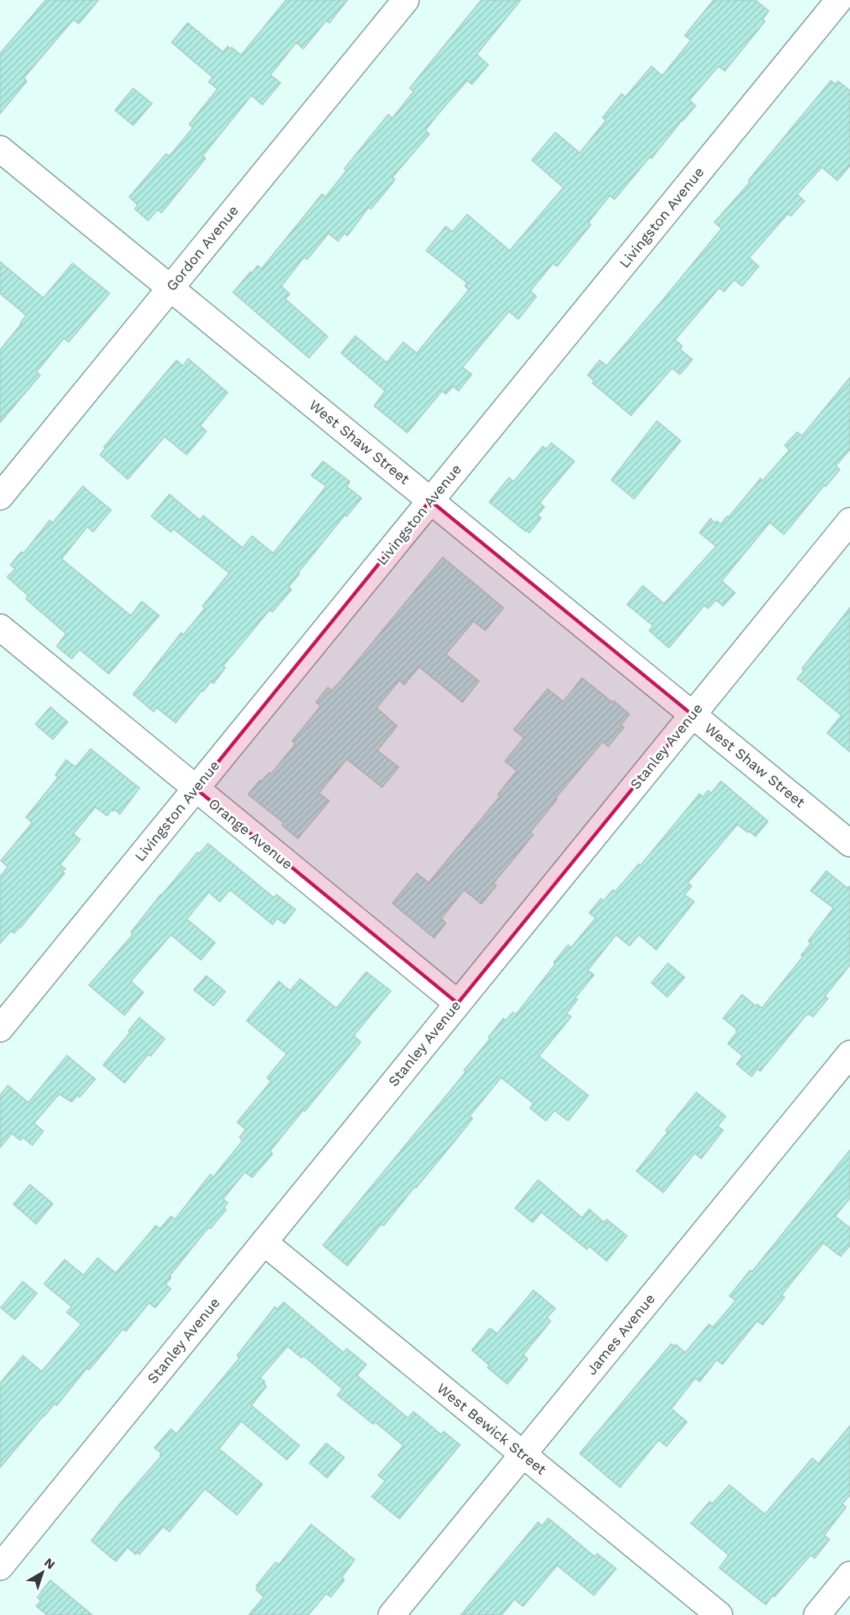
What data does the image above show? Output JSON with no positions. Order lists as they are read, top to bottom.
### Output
{
  "streets": {
    "street": [
      "Livingston Avenue",
      "Gordon Avenue",
      "West Shaw Street",
      "Stanley Avenue",
      "Orange Avenue",
      "James Avenue",
      "West Bewick Street"
    ]
  },
  "crossings": [
    ["Livingston Avenue", "West Shaw Street"],
    ["Livingston Avenue", "Orange Avenue"],
    ["Gordon Avenue", "West Shaw Street"],
    ["West Shaw Street", "Stanley Avenue"],
    ["Stanley Avenue", "Orange Avenue"],
    ["Stanley Avenue", "West Bewick Street"],
    ["James Avenue", "West Bewick Street"]
  ],
  "north": "top right"
}
